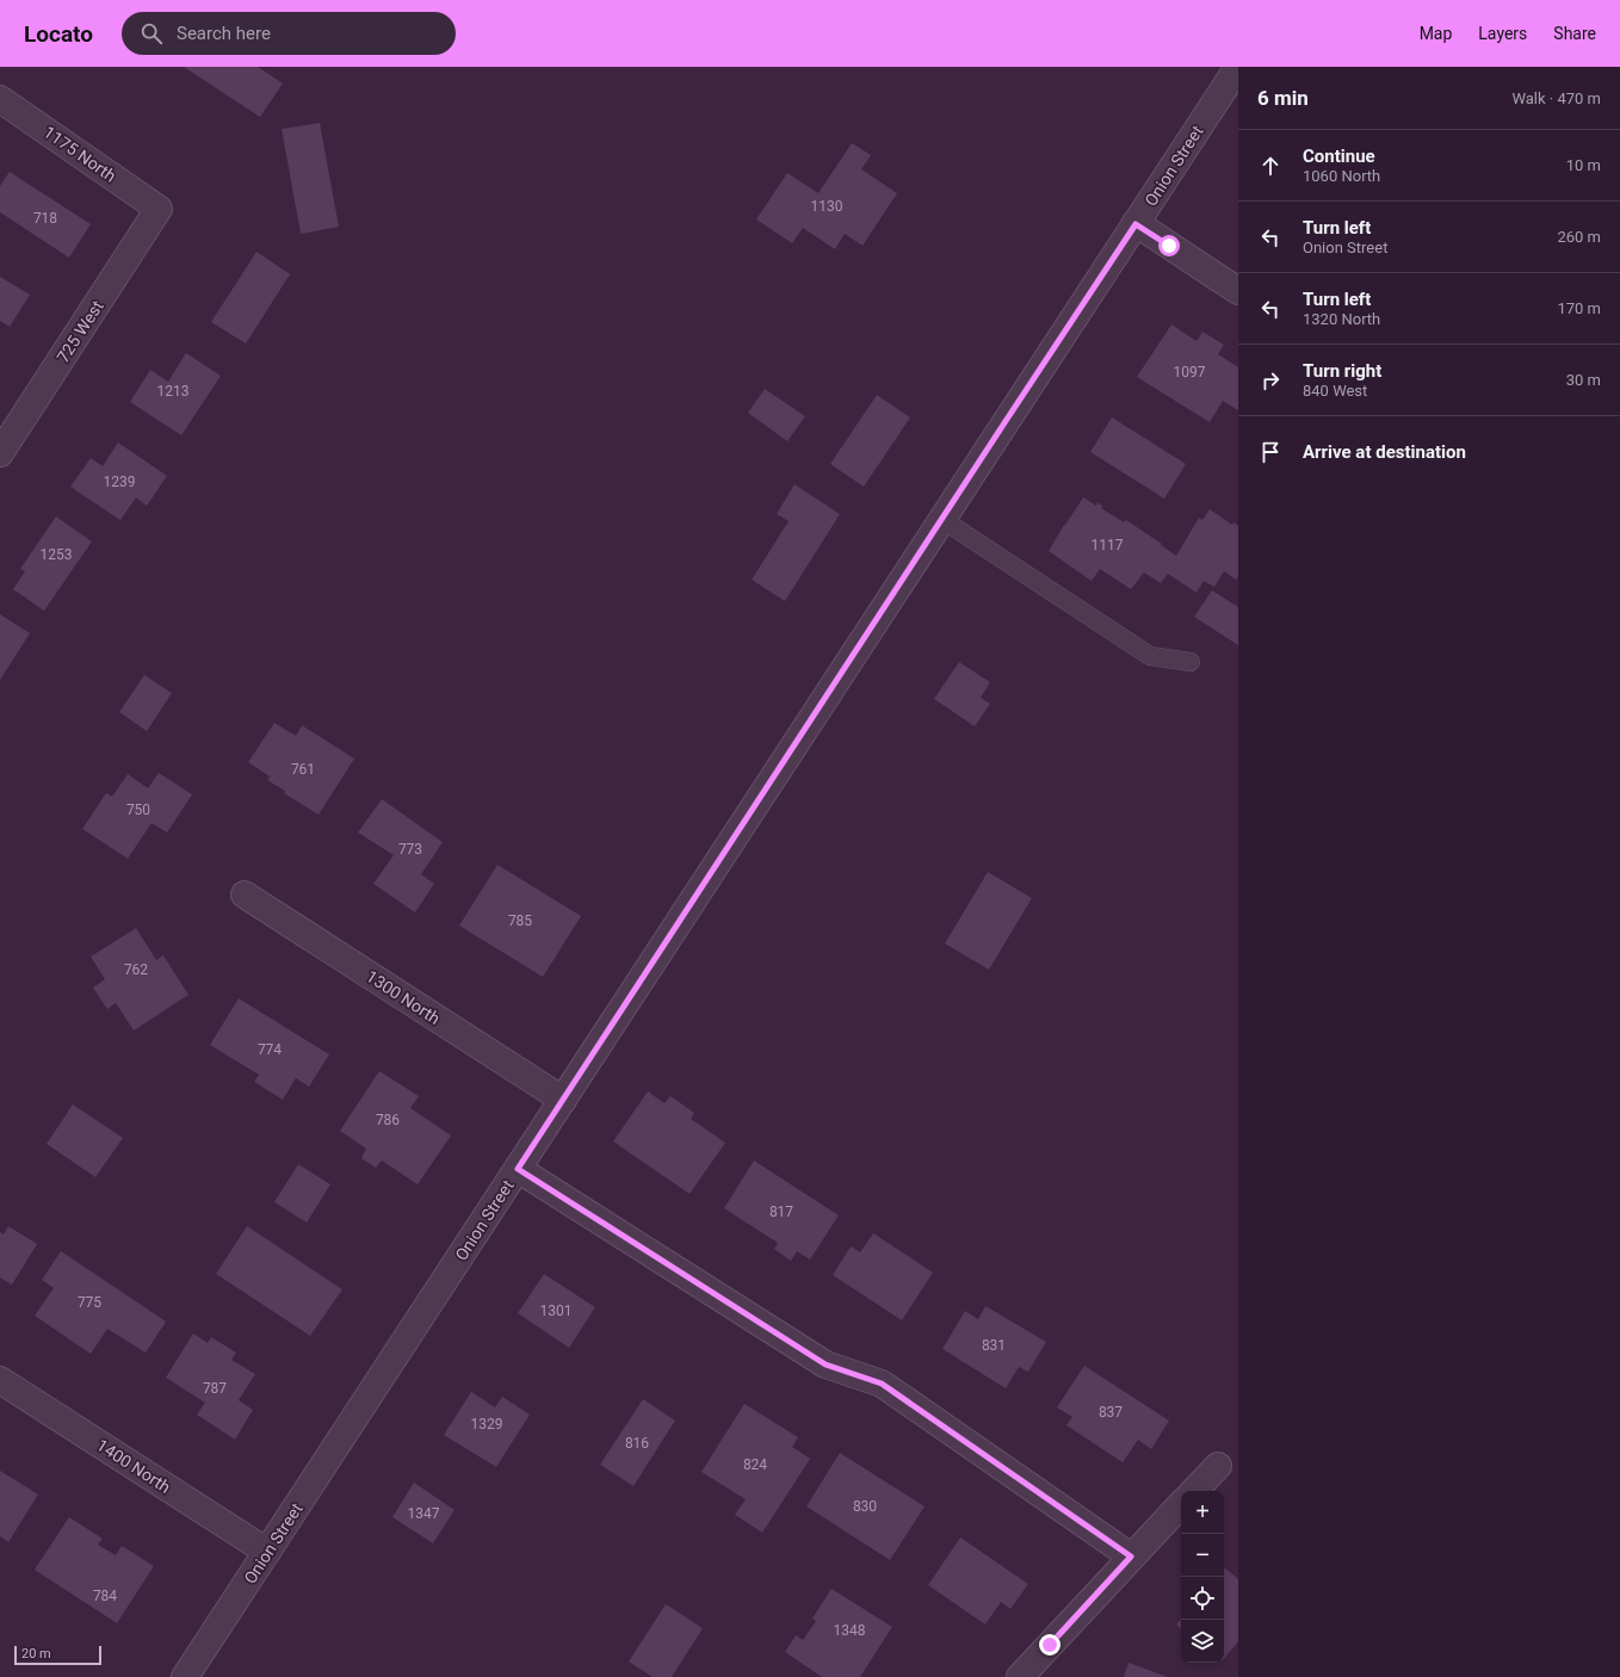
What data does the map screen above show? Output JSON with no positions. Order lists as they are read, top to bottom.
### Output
{
  "streets": {
    "street": [
      "1175 North",
      "Onion Street",
      "725 West",
      "1300 North",
      "1400 North"
    ]
  },
  "crossings": [
    ["1175 North", "725 West"],
    ["Onion Street", "1300 North"],
    ["Onion Street", "1400 North"]
  ],
  "house_numbers": [
    "1130",
    "718",
    "1097",
    "1213",
    "1239",
    "1117",
    "1253",
    "761",
    "750",
    "773",
    "785",
    "762",
    "774",
    "786",
    "817",
    "775",
    "1301",
    "831",
    "787",
    "837",
    "1329",
    "816",
    "824",
    "830",
    "1347",
    "784",
    "1348"
  ],
  "scale_bar": "20 m",
  "page": {
    "header": "Locato",
    "search": "Search here",
    "nav": ["Map", "Layers", "Share"],
    "heading": ["6 min", "Walk · 470 m"],
    "list": [
      ["Continue", "1060 North", "10 m"],
      ["Turn left", "Onion Street", "260 m"],
      ["Turn left", "1320 North", "170 m"],
      ["Turn right", "840 West", "30 m"],
      "Arrive at destination"
    ],
    "map_buttons": ["+", "−"],
    "scale": "20 m"
  }
}
